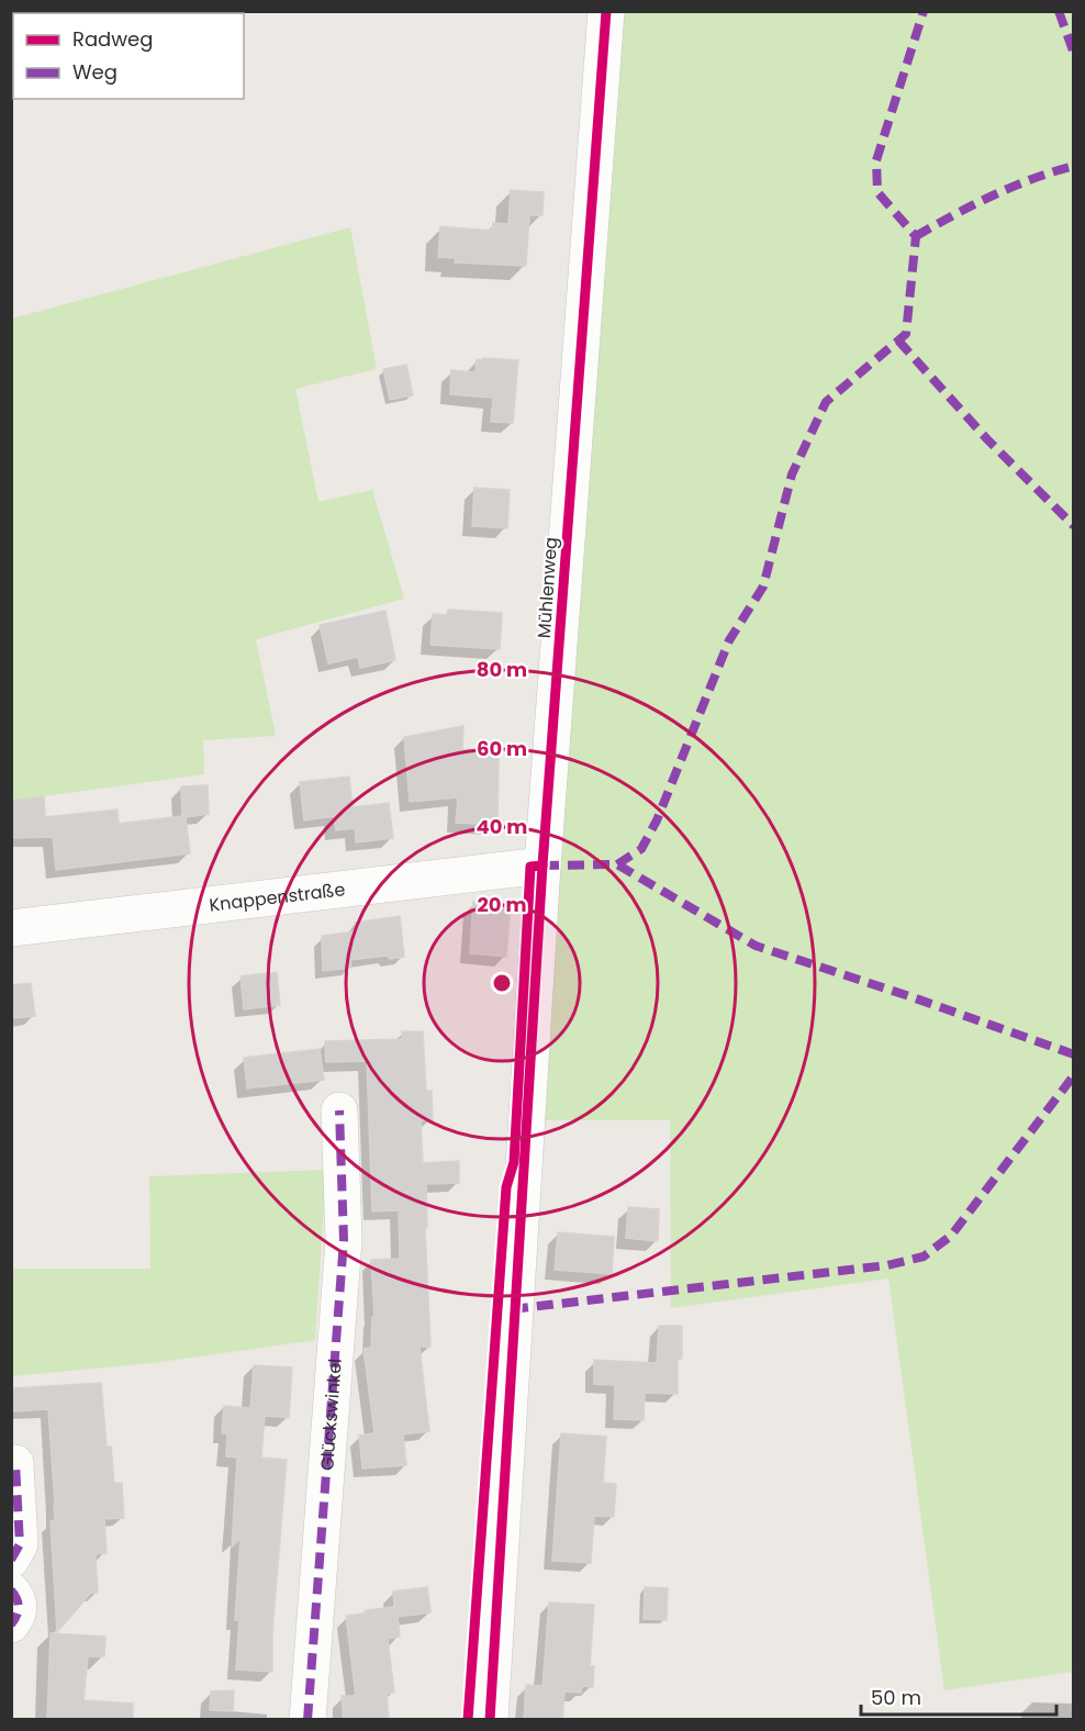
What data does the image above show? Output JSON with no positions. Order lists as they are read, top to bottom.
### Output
{
  "streets": {
    "street": ["Mühlenweg", "Knappenstraße", "Glückswinkel"]
  },
  "crossings": [
    ["Mühlenweg", "Knappenstraße"]
  ],
  "legend": ["Radweg", "Weg"],
  "scale_bar": "50 m",
  "rings": [
    "80 m",
    "60 m",
    "40 m",
    "20 m"
  ]
}
